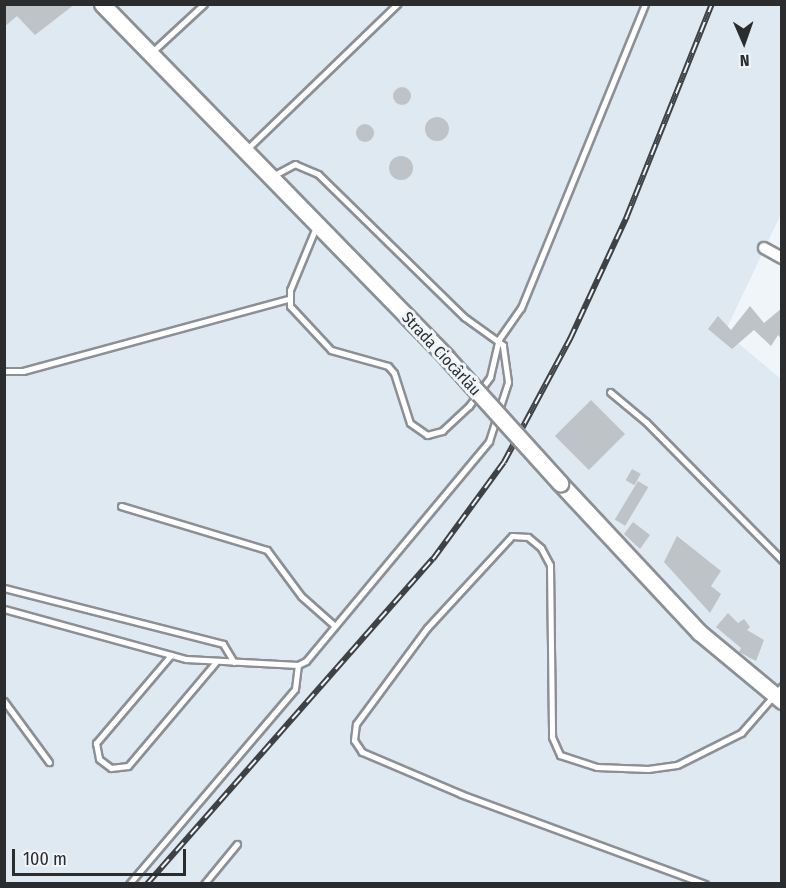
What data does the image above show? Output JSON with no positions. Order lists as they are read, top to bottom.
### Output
{
  "streets": {
    "main road": ["Strada Ciocârlău"]
  },
  "scale_bar": "100 m",
  "north": "bottom"
}
